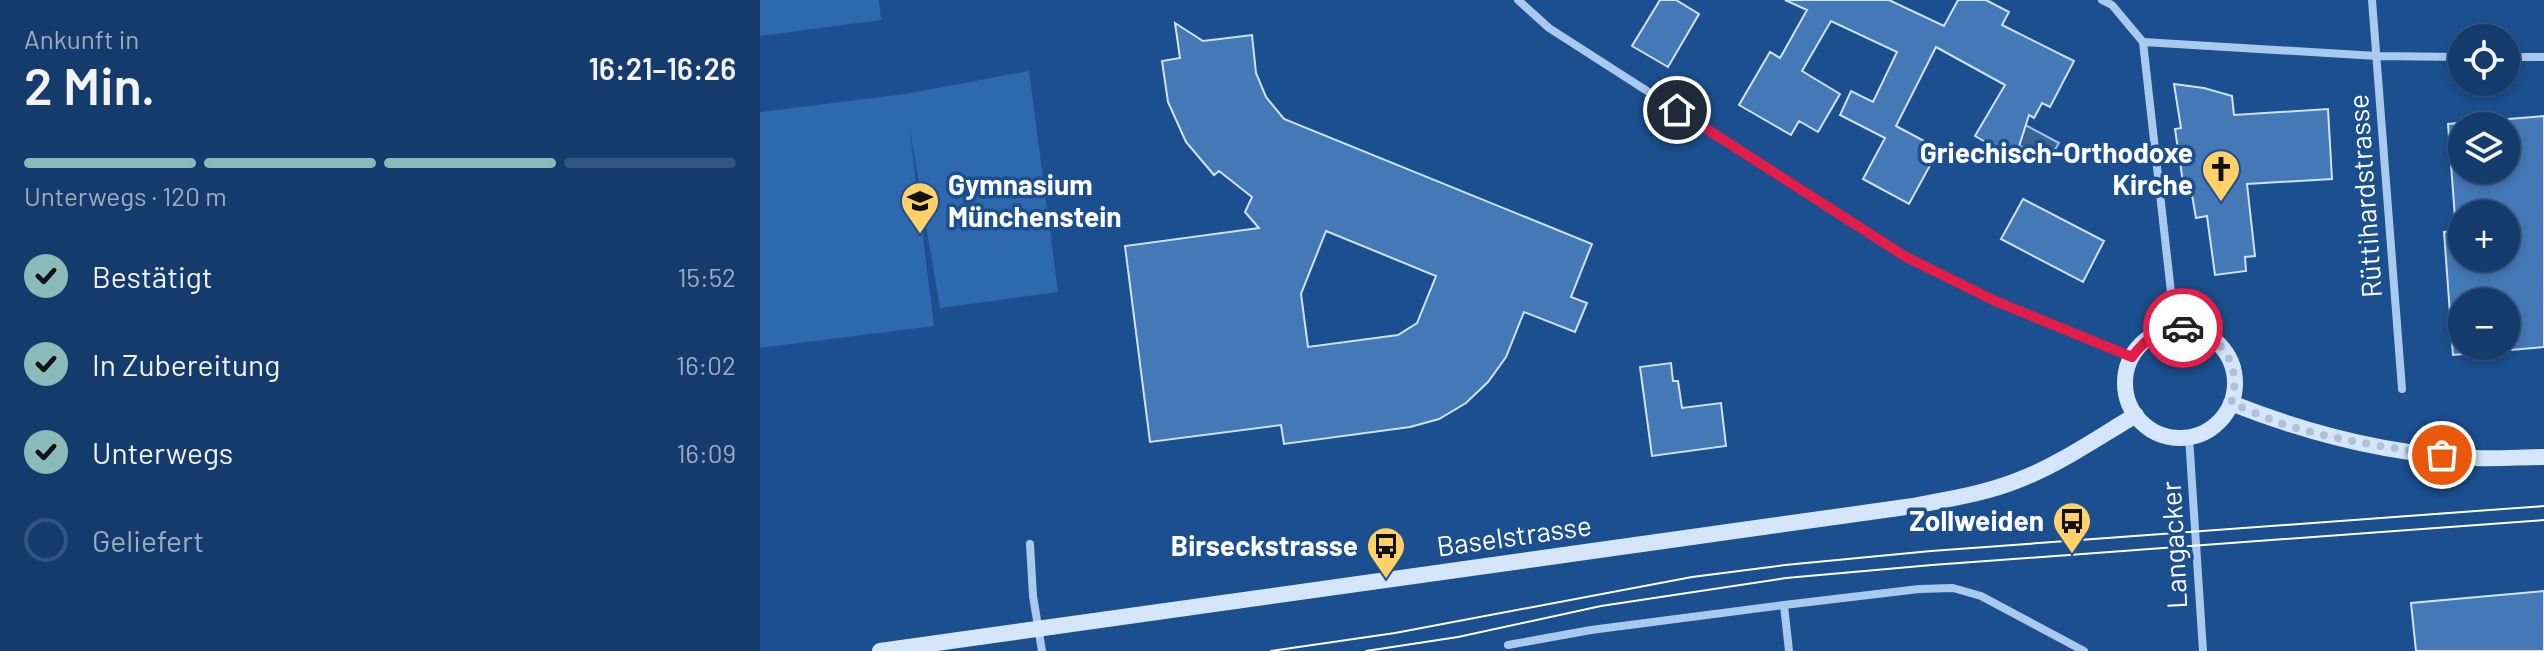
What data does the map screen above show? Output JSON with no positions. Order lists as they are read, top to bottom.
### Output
{
  "streets": {
    "main road": ["Baselstrasse"],
    "street": ["Rüttihardstrasse", "Langacker"]
  },
  "crossings": [
    ["Baselstrasse", "Langacker"]
  ],
  "places": {
    "church": ["Griechisch-Orthodoxe Kirche"],
    "school or university": ["Gymnasium Münchenstein"],
    "bus stop": ["Zollweiden", "Birseckstrasse"]
  },
  "page": {
    "heading": ["2 Min.", "Ankunft in", "16:21–16:26"],
    "map_buttons": ["+", "−"],
    "bar": "Unterwegs · 120 m",
    "list": [
      ["Bestätigt", "15:52"],
      ["In Zubereitung", "16:02"],
      ["Unterwegs", "16:09"],
      "Geliefert"
    ]
  }
}
